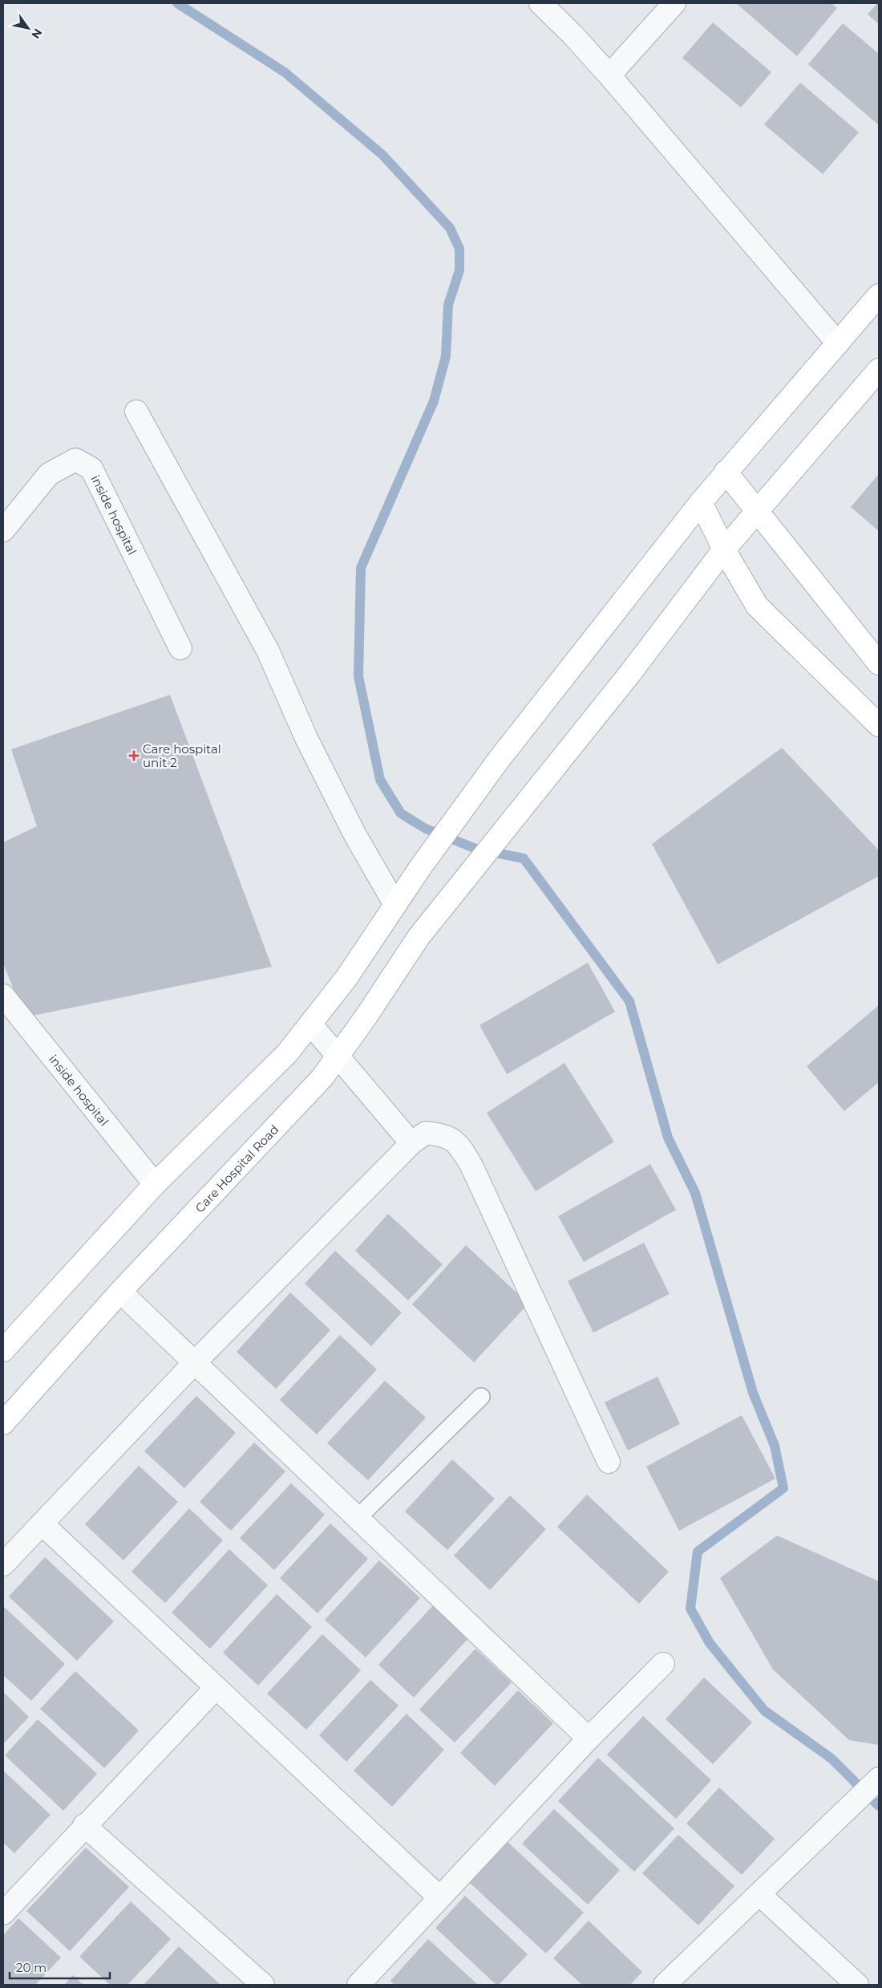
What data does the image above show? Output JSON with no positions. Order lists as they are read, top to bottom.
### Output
{
  "streets": {
    "street": ["inside hospital", "Care Hospital Road"]
  },
  "places": {
    "health": ["Care hospital unit 2"]
  },
  "scale_bar": "20 m",
  "north": "bottom right"
}
